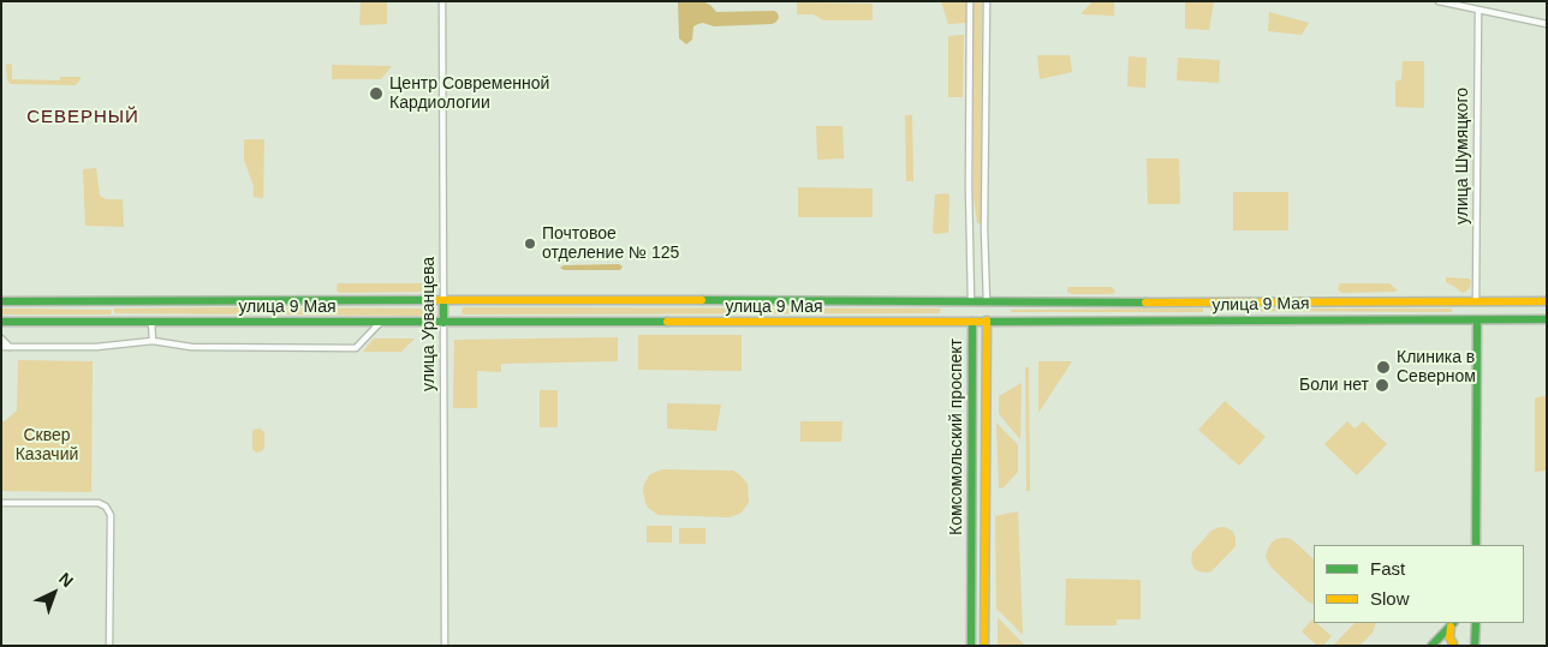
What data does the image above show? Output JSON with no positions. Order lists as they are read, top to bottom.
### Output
{
  "streets": {
    "main road": ["улица 9 Мая", "улица Урванцева", "Комсомольский проспект"],
    "street": ["улица Шумяцкого"]
  },
  "crossings": [
    ["улица Шумяцкого", "улица 9 Мая"],
    ["улица 9 Мая", "улица Урванцева"],
    ["улица 9 Мая", "Комсомольский проспект"]
  ],
  "districts": ["СЕВЕРНЫЙ"],
  "parks": ["Сквер Казачий"],
  "places": [
    "Центр Современной Кардиологии",
    "Почтовое отделение № 125",
    "Клиника в Северном",
    "Боли нет"
  ],
  "legend": ["Fast", "Slow"],
  "north": "top right"
}
